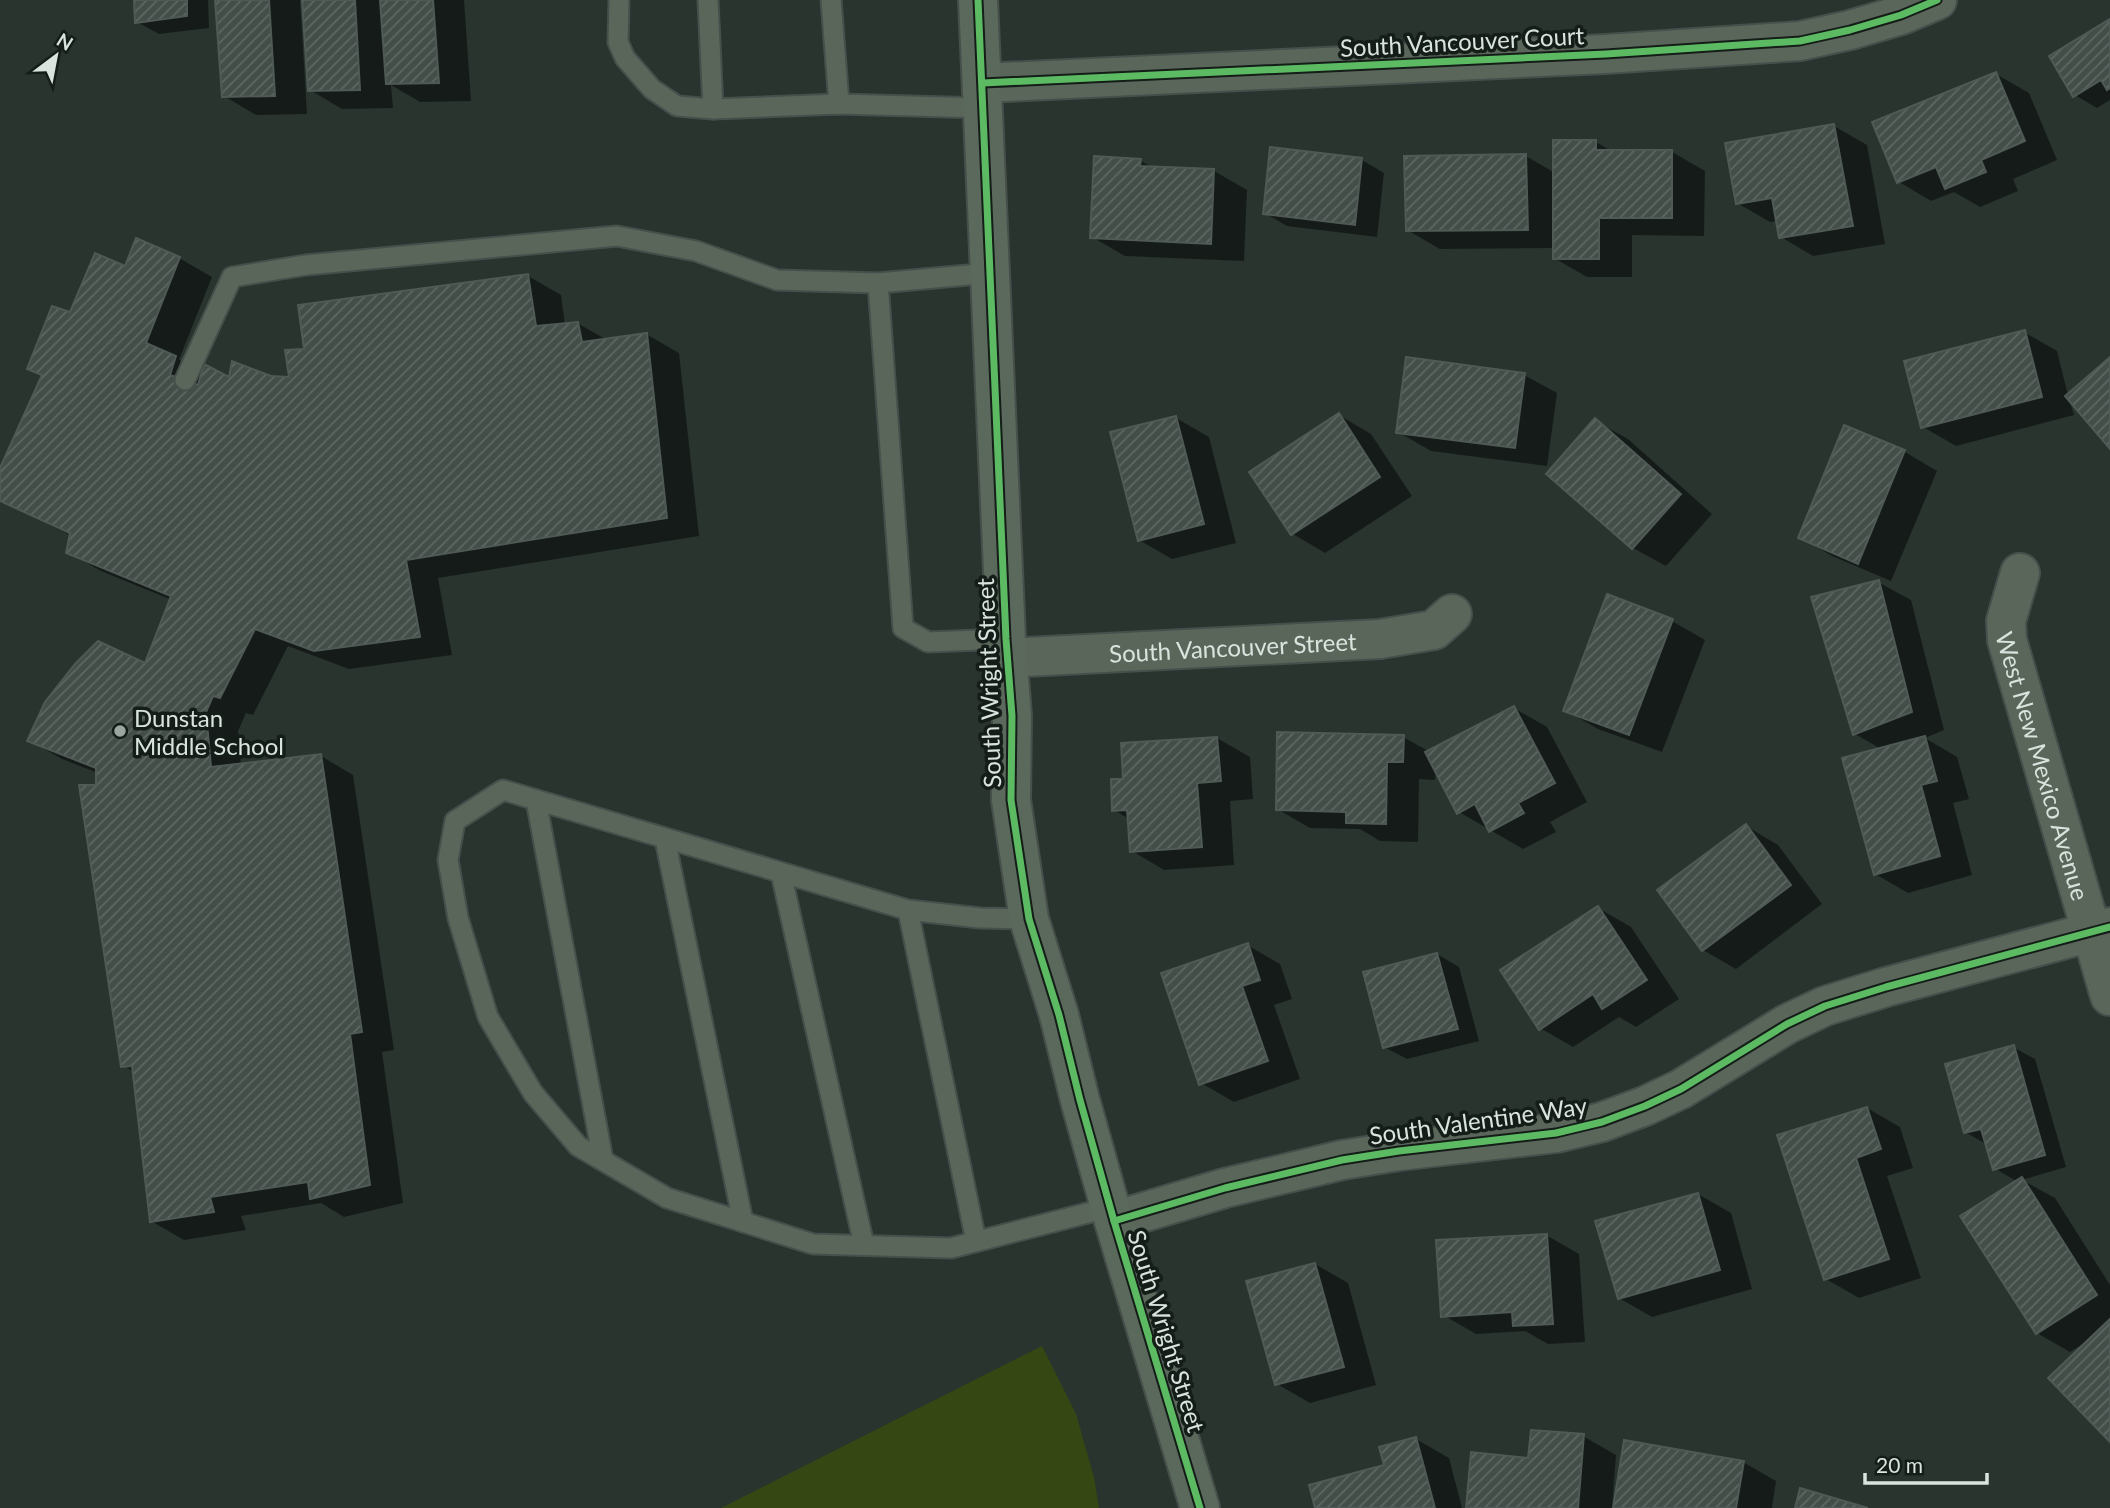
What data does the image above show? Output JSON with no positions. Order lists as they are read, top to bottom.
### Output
{
  "streets": {
    "street": [
      "South Vancouver Court",
      "South Vancouver Street",
      "South Wright Street",
      "West New Mexico Avenue",
      "South Valentine Way"
    ]
  },
  "crossings": [
    ["South Vancouver Court", "South Wright Street"],
    ["South Vancouver Street", "South Wright Street"],
    ["South Wright Street", "South Valentine Way"],
    ["West New Mexico Avenue", "South Valentine Way"]
  ],
  "places": ["Dunstan Middle School"],
  "scale_bar": "20 m",
  "north": "top right"
}
